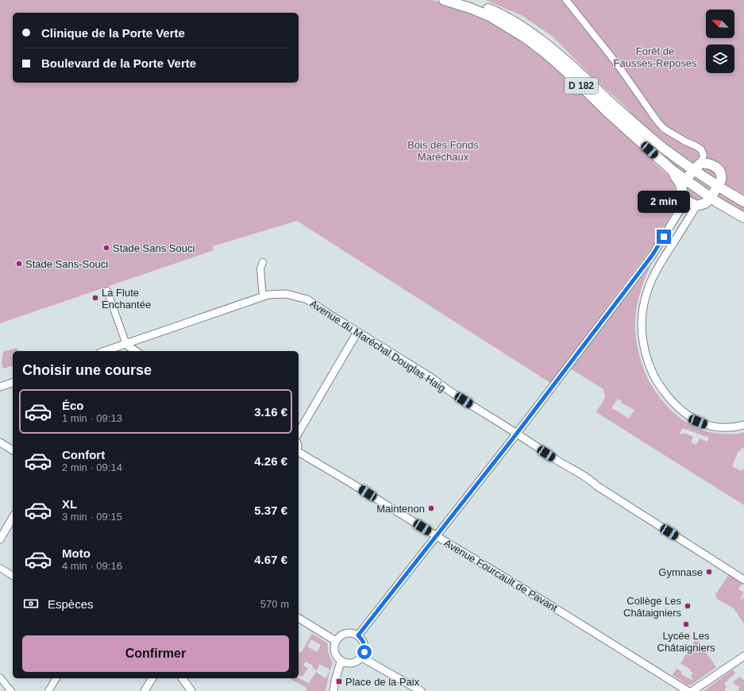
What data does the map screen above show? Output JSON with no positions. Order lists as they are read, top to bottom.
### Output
{
  "streets": {
    "main road": ["D 182"],
    "street": ["Avenue du Maréchal Douglas Haig", "Avenue Fourcault de Pavant"]
  },
  "parks": ["Forêt de Fausses-Reposes", "Bois des Fonds Maréchaux"],
  "places": {
    "other": [
      "Stade Sans Souci",
      "Stade Sans-Souci",
      "La Flute Enchantée",
      "Maintenon",
      "Gymnase",
      "Collège Les Châtaigniers",
      "Lycée Les Châtaigniers"
    ],
    "transit": ["Place de la Paix"]
  },
  "north": "top left",
  "page": {
    "banner": ["Clinique de la Porte Verte", "Boulevard de la Porte Verte"],
    "bubble": "2 min",
    "heading": "Choisir une course",
    "list": [
      {
        "name": "Éco",
        "note": "1 min · 09:13",
        "value": "3.16 €"
      },
      {
        "name": "Confort",
        "note": "2 min · 09:14",
        "value": "4.26 €"
      },
      {
        "name": "XL",
        "note": "3 min · 09:15",
        "value": "5.37 €"
      },
      {
        "name": "Moto",
        "note": "4 min · 09:16",
        "value": "4.67 €"
      }
    ],
    "pay": ["Espèces", "570 m"],
    "buttons": "Confirmer"
  }
}
